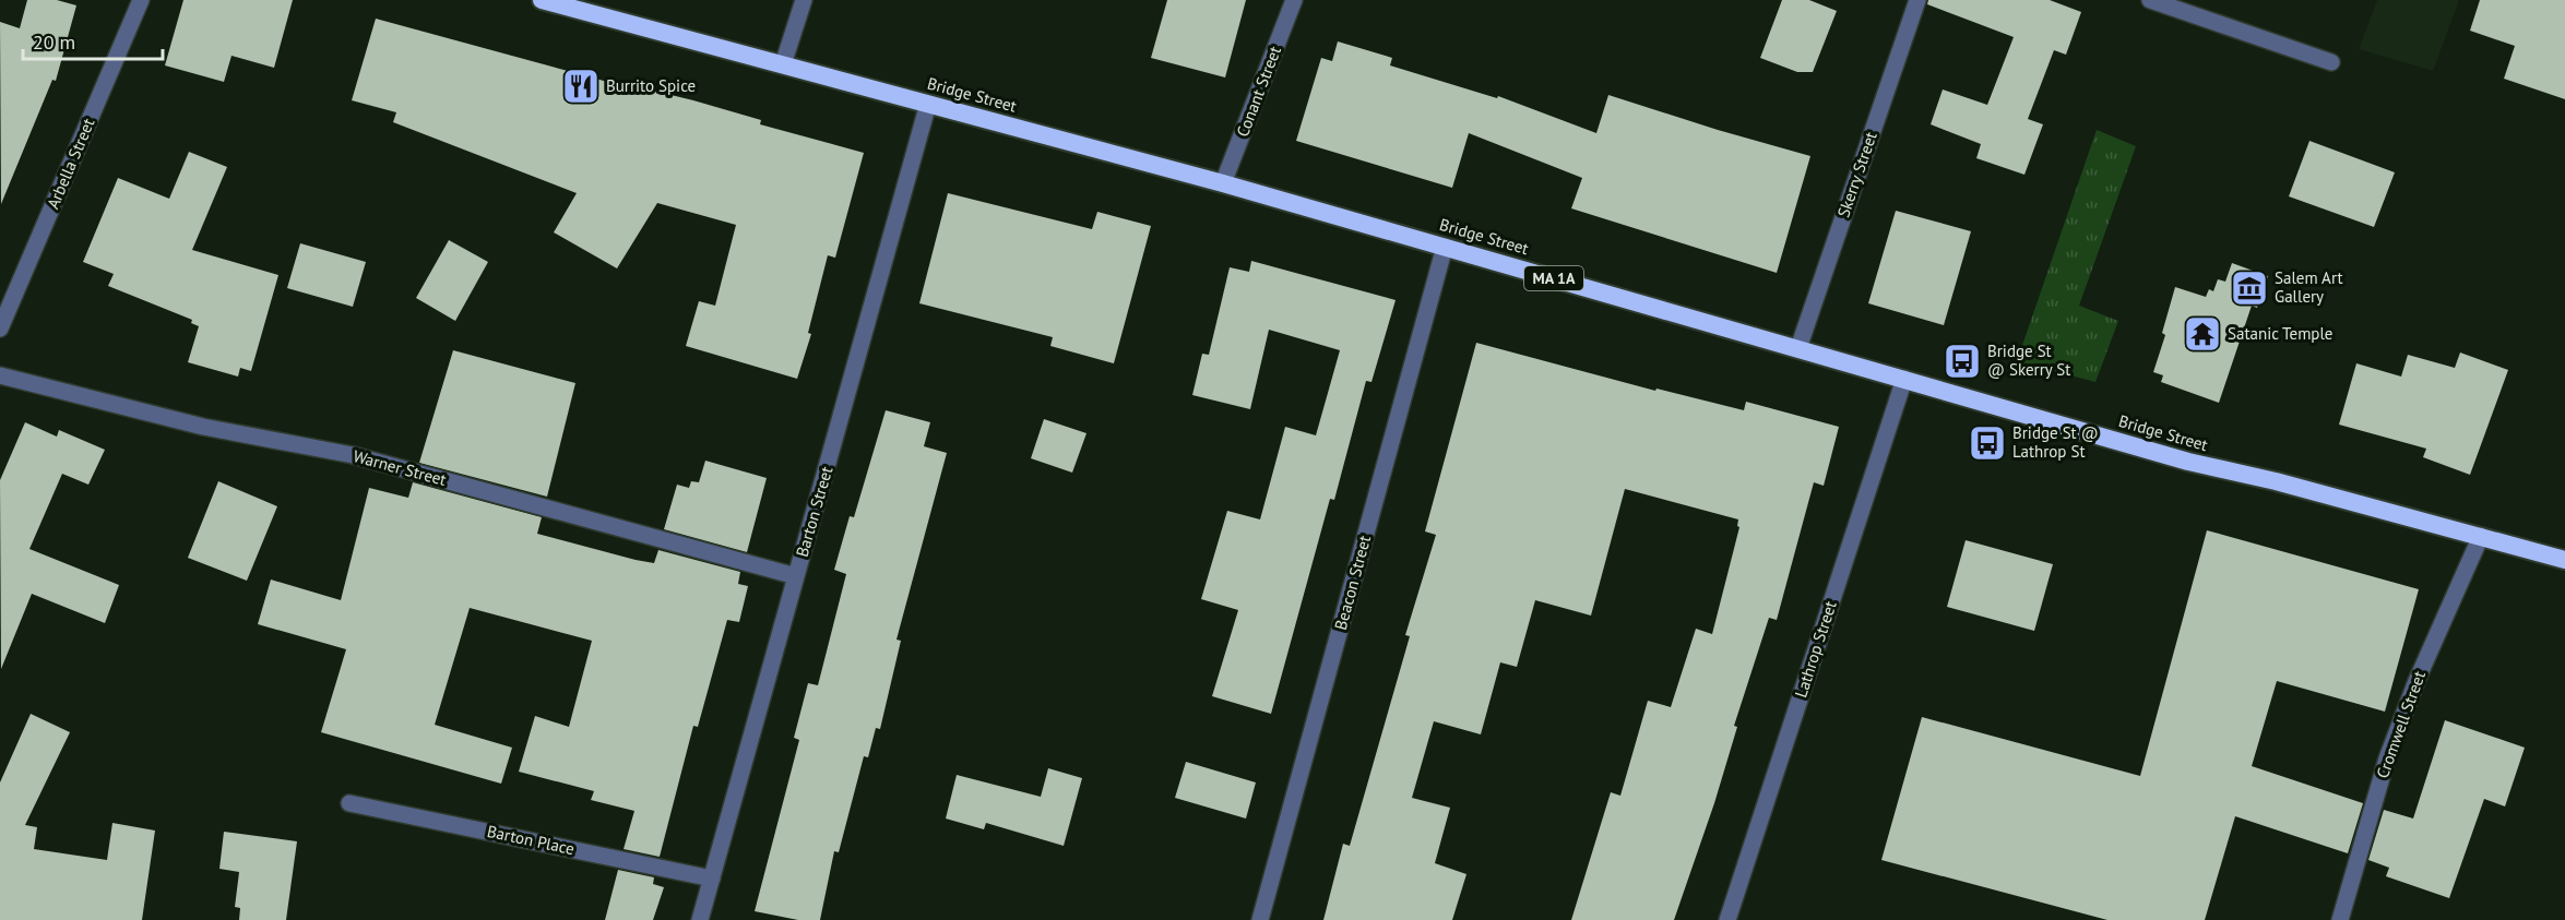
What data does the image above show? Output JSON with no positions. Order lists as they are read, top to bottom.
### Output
{
  "streets": {
    "highway": ["Bridge Street", "MA 1A"],
    "street": [
      "Conant Street",
      "Arbella Street",
      "Skerry Street",
      "Warner Street",
      "Barton Street",
      "Beacon Street",
      "Lathrop Street",
      "Cromwell Street",
      "Barton Place"
    ]
  },
  "crossings": [
    ["Conant Street", "Bridge Street"],
    ["Bridge Street", "Skerry Street"],
    ["Bridge Street", "Barton Street"],
    ["Bridge Street", "Beacon Street"],
    ["Bridge Street", "Lathrop Street"],
    ["Bridge Street", "Cromwell Street"],
    ["Warner Street", "Barton Street"],
    ["Barton Street", "Barton Place"]
  ],
  "places": {
    "restaurant": ["Burrito Spice"],
    "museum": ["Salem Art Gallery"],
    "temple": ["Satanic Temple"],
    "bus stop": ["Bridge St @ Skerry St", "Bridge St @ Lathrop St"]
  },
  "scale_bar": "20 m"
}
